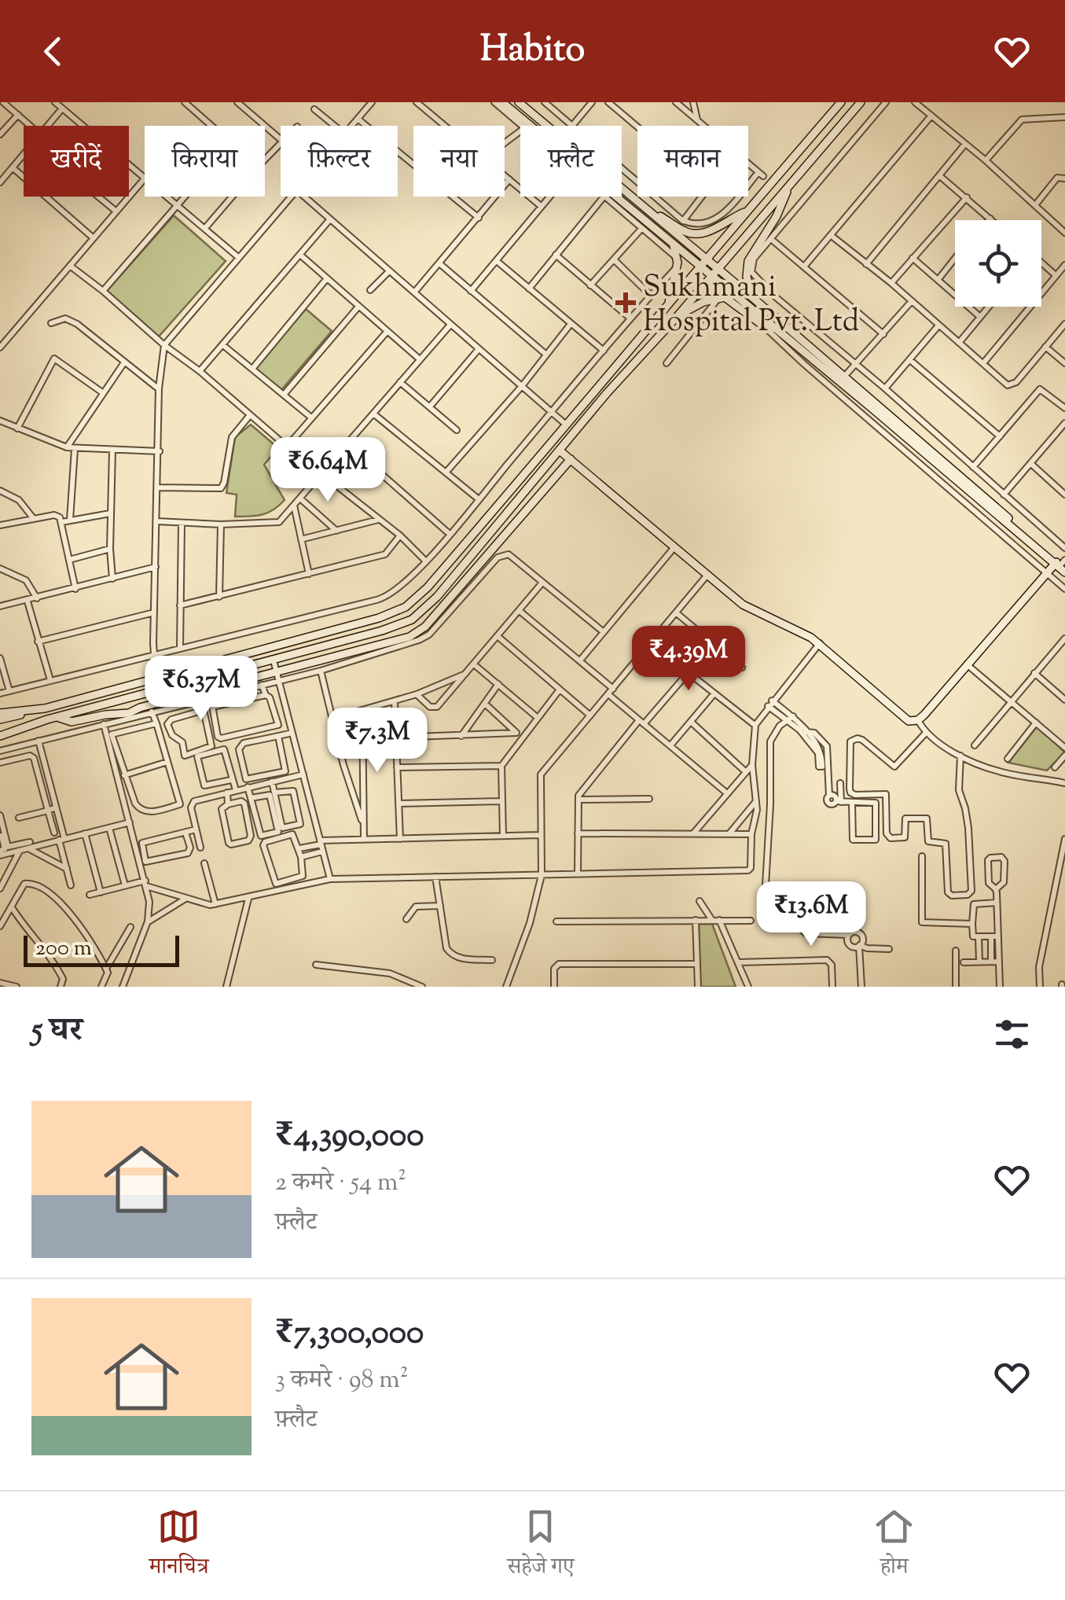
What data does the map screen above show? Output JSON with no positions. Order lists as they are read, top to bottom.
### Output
{
  "places": {
    "health": ["Sukhmani Hospital Pvt. Ltd"]
  },
  "scale_bar": "200 m",
  "page": {
    "header": "Habito",
    "chip": [
      "खरीदें",
      "किराया",
      "फ़िल्टर",
      "नया",
      "फ़्लैट",
      "मकान"
    ],
    "price": [
      "₹6.64M",
      "₹4.39M",
      "₹6.37M",
      "₹7.3M",
      "₹13.6M"
    ],
    "scale": "200 m",
    "heading": "5 घर",
    "list": [
      {
        "name": "₹4,390,000",
        "note": "2 कमरे · 54 m² · फ़्लैट"
      },
      {
        "name": "₹7,300,000",
        "note": "3 कमरे · 98 m² · फ़्लैट"
      }
    ],
    "tabs": ["मानचित्र", "सहेजे गए", "होम"]
  }
}
